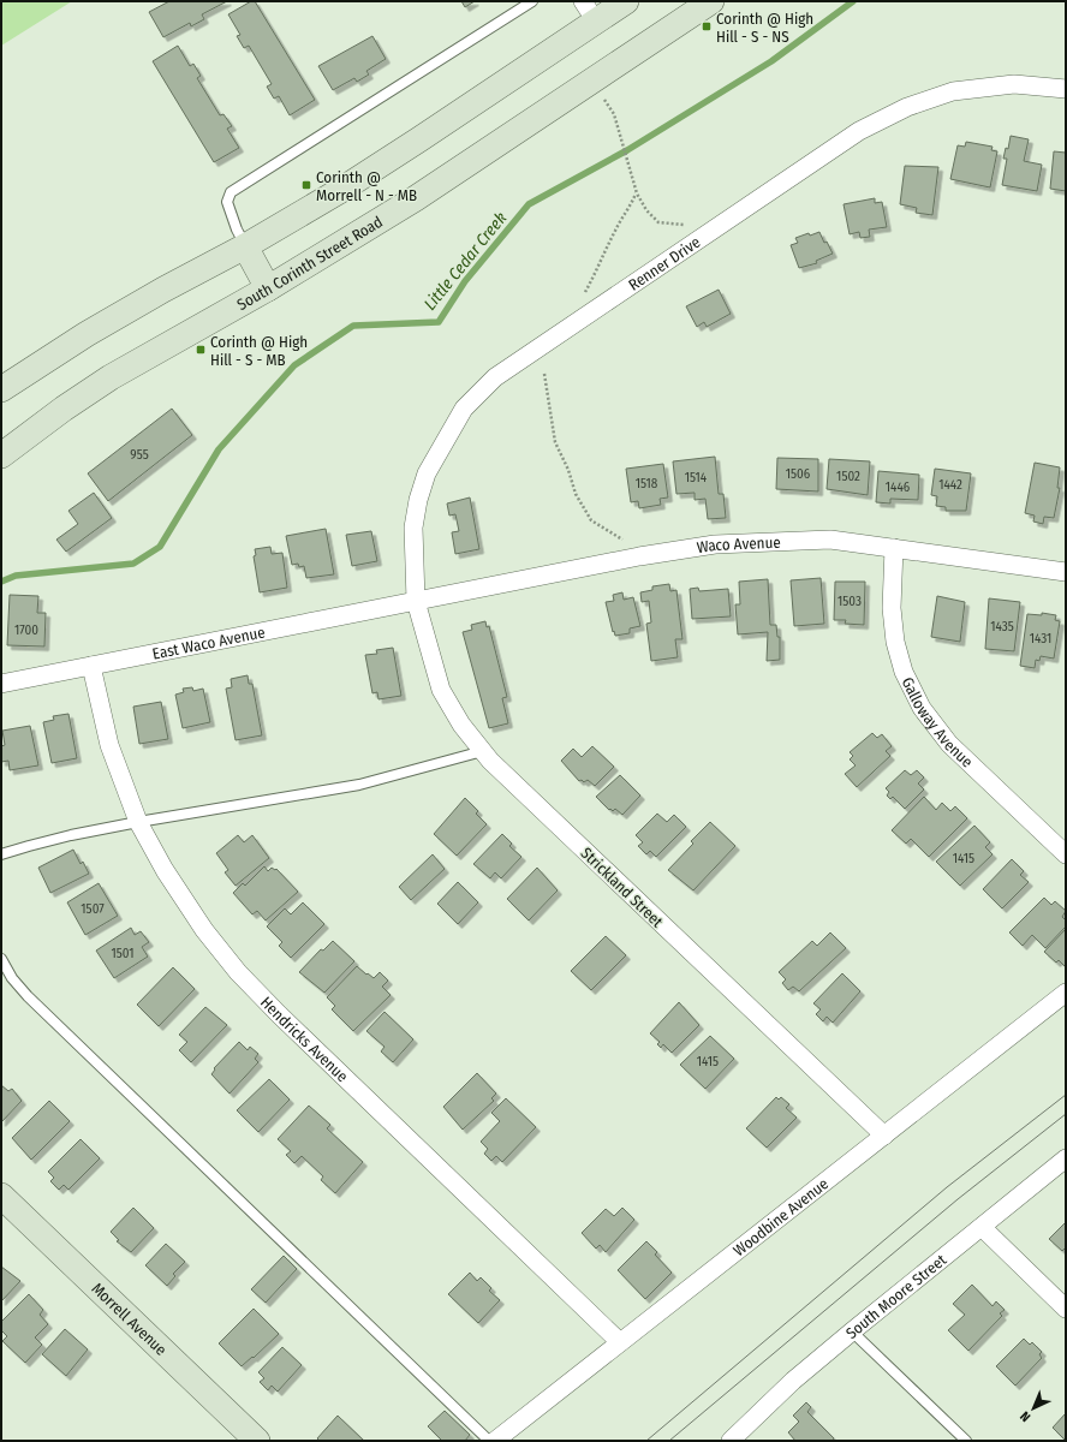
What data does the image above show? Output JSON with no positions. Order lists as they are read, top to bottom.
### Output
{
  "streets": {
    "main road": ["South Corinth Street Road", "Morrell Avenue"],
    "street": [
      "Renner Drive",
      "Waco Avenue",
      "East Waco Avenue",
      "Galloway Avenue",
      "Strickland Street",
      "Hendricks Avenue",
      "Woodbine Avenue",
      "South Moore Street"
    ]
  },
  "crossings": [
    ["Renner Drive", "Waco Avenue"],
    ["Renner Drive", "East Waco Avenue"],
    ["Renner Drive", "Strickland Street"],
    ["Waco Avenue", "East Waco Avenue"],
    ["Waco Avenue", "Galloway Avenue"],
    ["Waco Avenue", "Strickland Street"],
    ["East Waco Avenue", "Strickland Street"],
    ["East Waco Avenue", "Hendricks Avenue"],
    ["Strickland Street", "Woodbine Avenue"],
    ["Hendricks Avenue", "Woodbine Avenue"]
  ],
  "water": ["Little Cedar Creek"],
  "places": {
    "transit": ["Corinth @ High Hill - S - NS", "Corinth @ Morrell - N - MB", "Corinth @ High Hill - S - MB"]
  },
  "house_numbers": [
    "955",
    "1506",
    "1502",
    "1514",
    "1518",
    "1442",
    "1446",
    "1503",
    "1435",
    "1700",
    "1431",
    "1415",
    "1507",
    "1501",
    "1415"
  ],
  "north": "bottom left"
}
